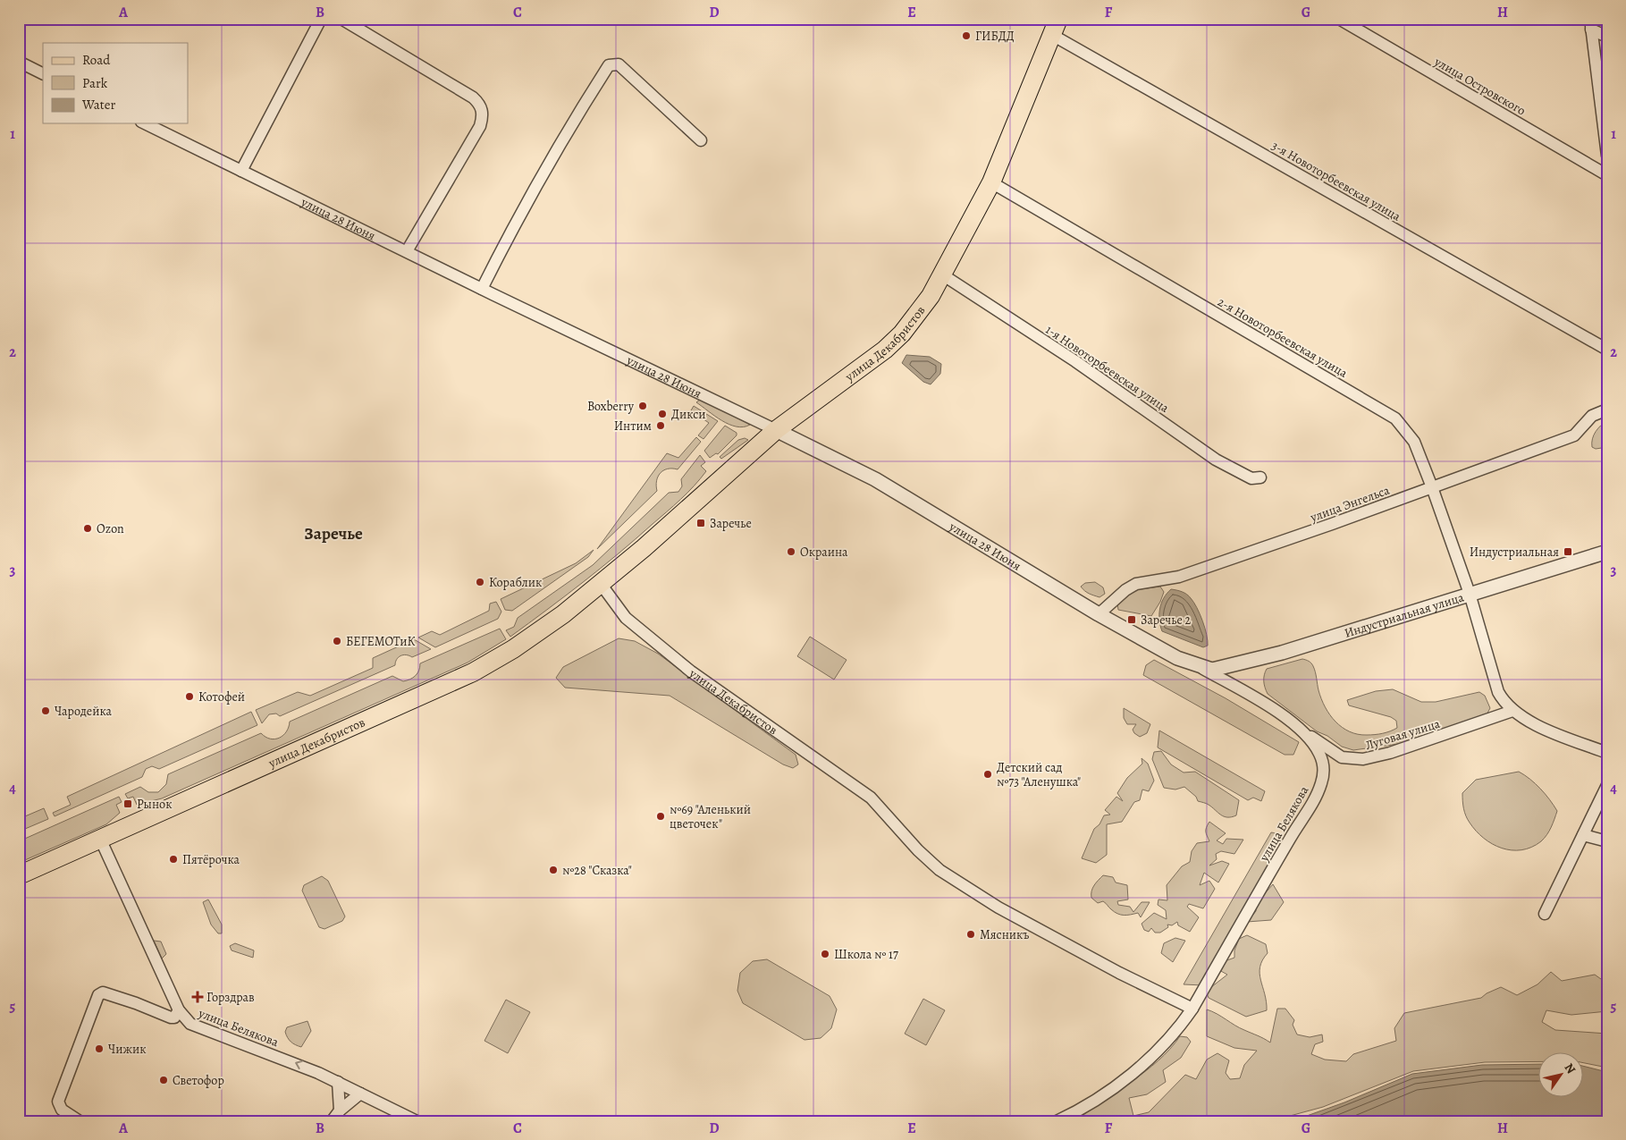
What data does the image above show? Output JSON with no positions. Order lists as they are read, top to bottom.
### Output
{
  "streets": {
    "main road": ["улица Декабристов"],
    "street": [
      "улица Островского",
      "3-я Новоторбеевская улица",
      "улица 28 Июня",
      "2-я Новоторбеевская улица",
      "1-я Новоторбеевская улица",
      "улица Энгельса",
      "Индустриальная улица",
      "Луговая улица",
      "улица Белякова"
    ]
  },
  "crossings": [
    ["3-я Новоторбеевская улица", "улица Декабристов"],
    ["улица 28 Июня", "улица Декабристов"],
    ["улица 28 Июня", "улица Энгельса"],
    ["улица 28 Июня", "Индустриальная улица"],
    ["улица 28 Июня", "улица Белякова"],
    ["2-я Новоторбеевская улица", "улица Декабристов"],
    ["2-я Новоторбеевская улица", "улица Энгельса"],
    ["2-я Новоторбеевская улица", "Индустриальная улица"],
    ["улица Декабристов", "1-я Новоторбеевская улица"],
    ["улица Декабристов", "улица Белякова"],
    ["Индустриальная улица", "улица Белякова"],
    ["Луговая улица", "улица Белякова"]
  ],
  "districts": ["Заречье"],
  "places": {
    "other": [
      "ГИБДД",
      "Boxberry",
      "Дикси",
      "Интим",
      "Ozon",
      "Окраина",
      "Кораблик",
      "БЕГЕМОТиК",
      "Котофей",
      "Чародейка",
      "Детский сад №73 \"Аленушка\"",
      "№69 \"Аленький цветочек\"",
      "Пятёрочка",
      "№28 \"Сказка\"",
      "Мясникъ",
      "Школа № 17",
      "Чижик",
      "Светофор"
    ],
    "transit": [
      "Заречье",
      "Индустриальная",
      "Заречье 2",
      "Рынок"
    ],
    "health": ["Горздрав"]
  },
  "legend": ["Road", "Park", "Water"],
  "north": "top right",
  "grid": {
    "columns": [
      "A",
      "B",
      "C",
      "D",
      "E",
      "F",
      "G",
      "H"
    ],
    "rows": [
      "1",
      "2",
      "3",
      "4",
      "5"
    ]
  }
}
